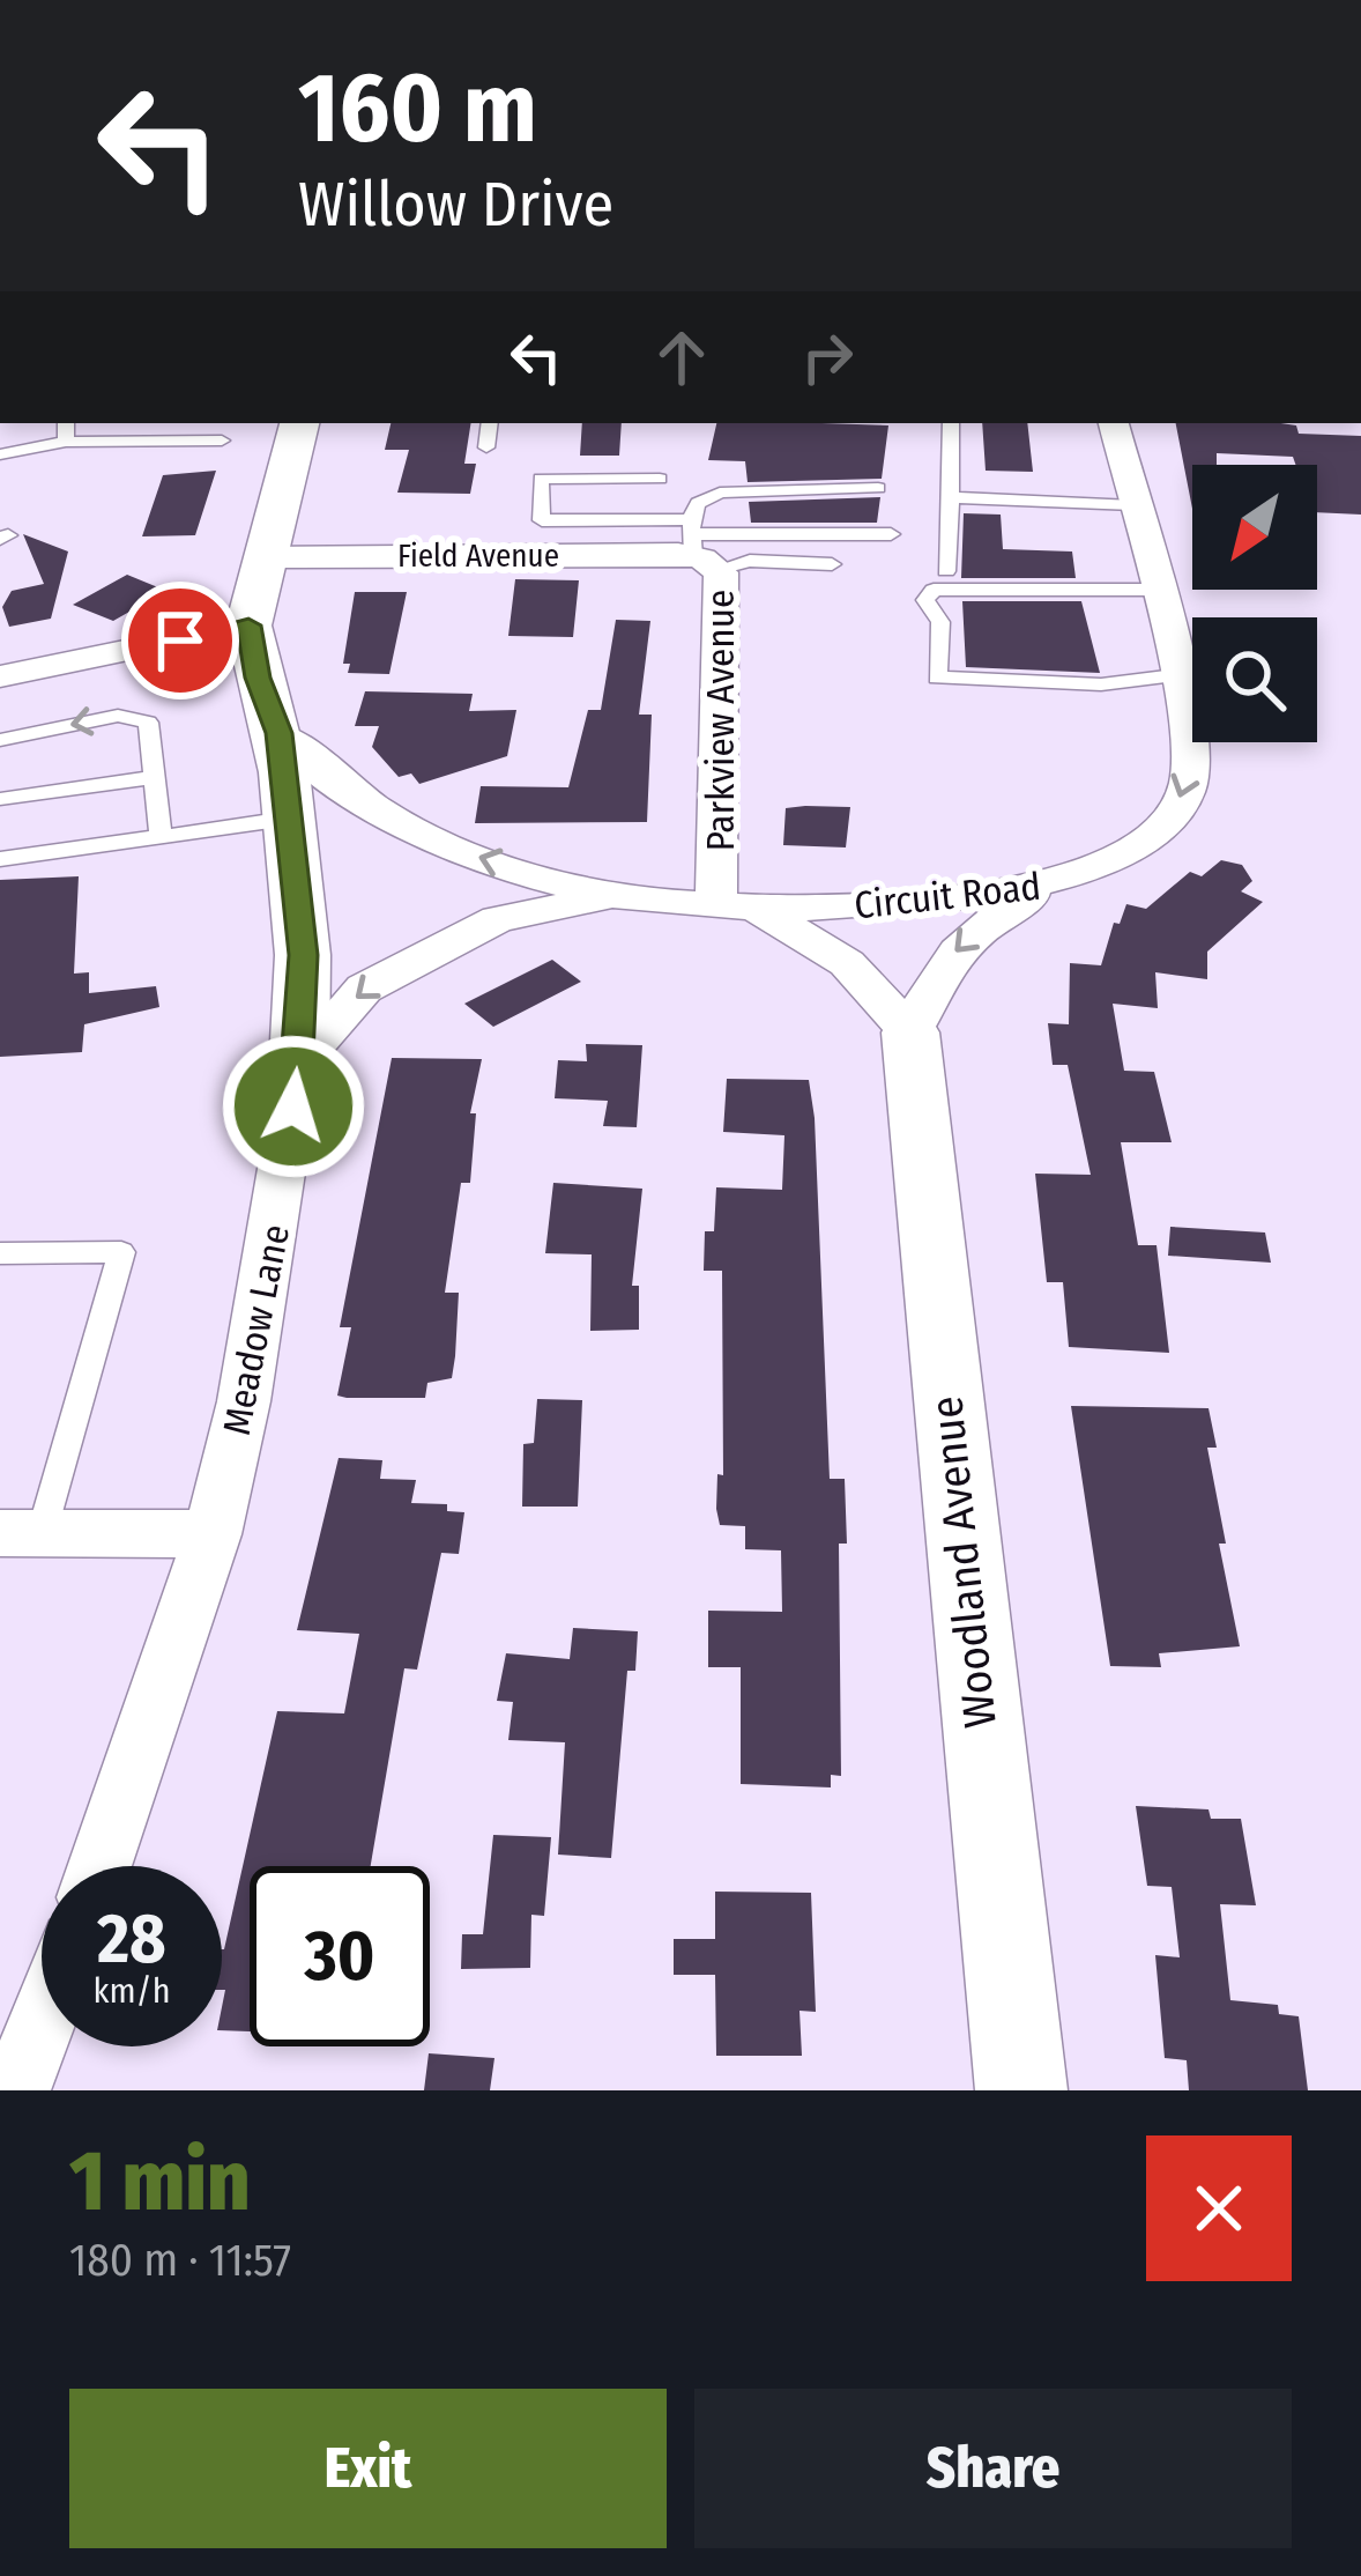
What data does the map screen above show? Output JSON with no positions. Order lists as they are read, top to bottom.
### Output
{
  "streets": {
    "street": [
      "Field Avenue",
      "Parkview Avenue",
      "Circuit Road",
      "Meadow Lane",
      "Woodland Avenue"
    ]
  },
  "crossings": [
    ["Field Avenue", "Parkview Avenue"],
    ["Field Avenue", "Meadow Lane"],
    ["Parkview Avenue", "Circuit Road"],
    ["Circuit Road", "Meadow Lane"]
  ],
  "north": "bottom left",
  "page": {
    "turn": ["160 m", "Willow Drive"],
    "speed": "28 km/h",
    "limit": "30",
    "heading": ["1 min", "180 m · 11:57"],
    "buttons": ["Exit", "Share"]
  }
}
